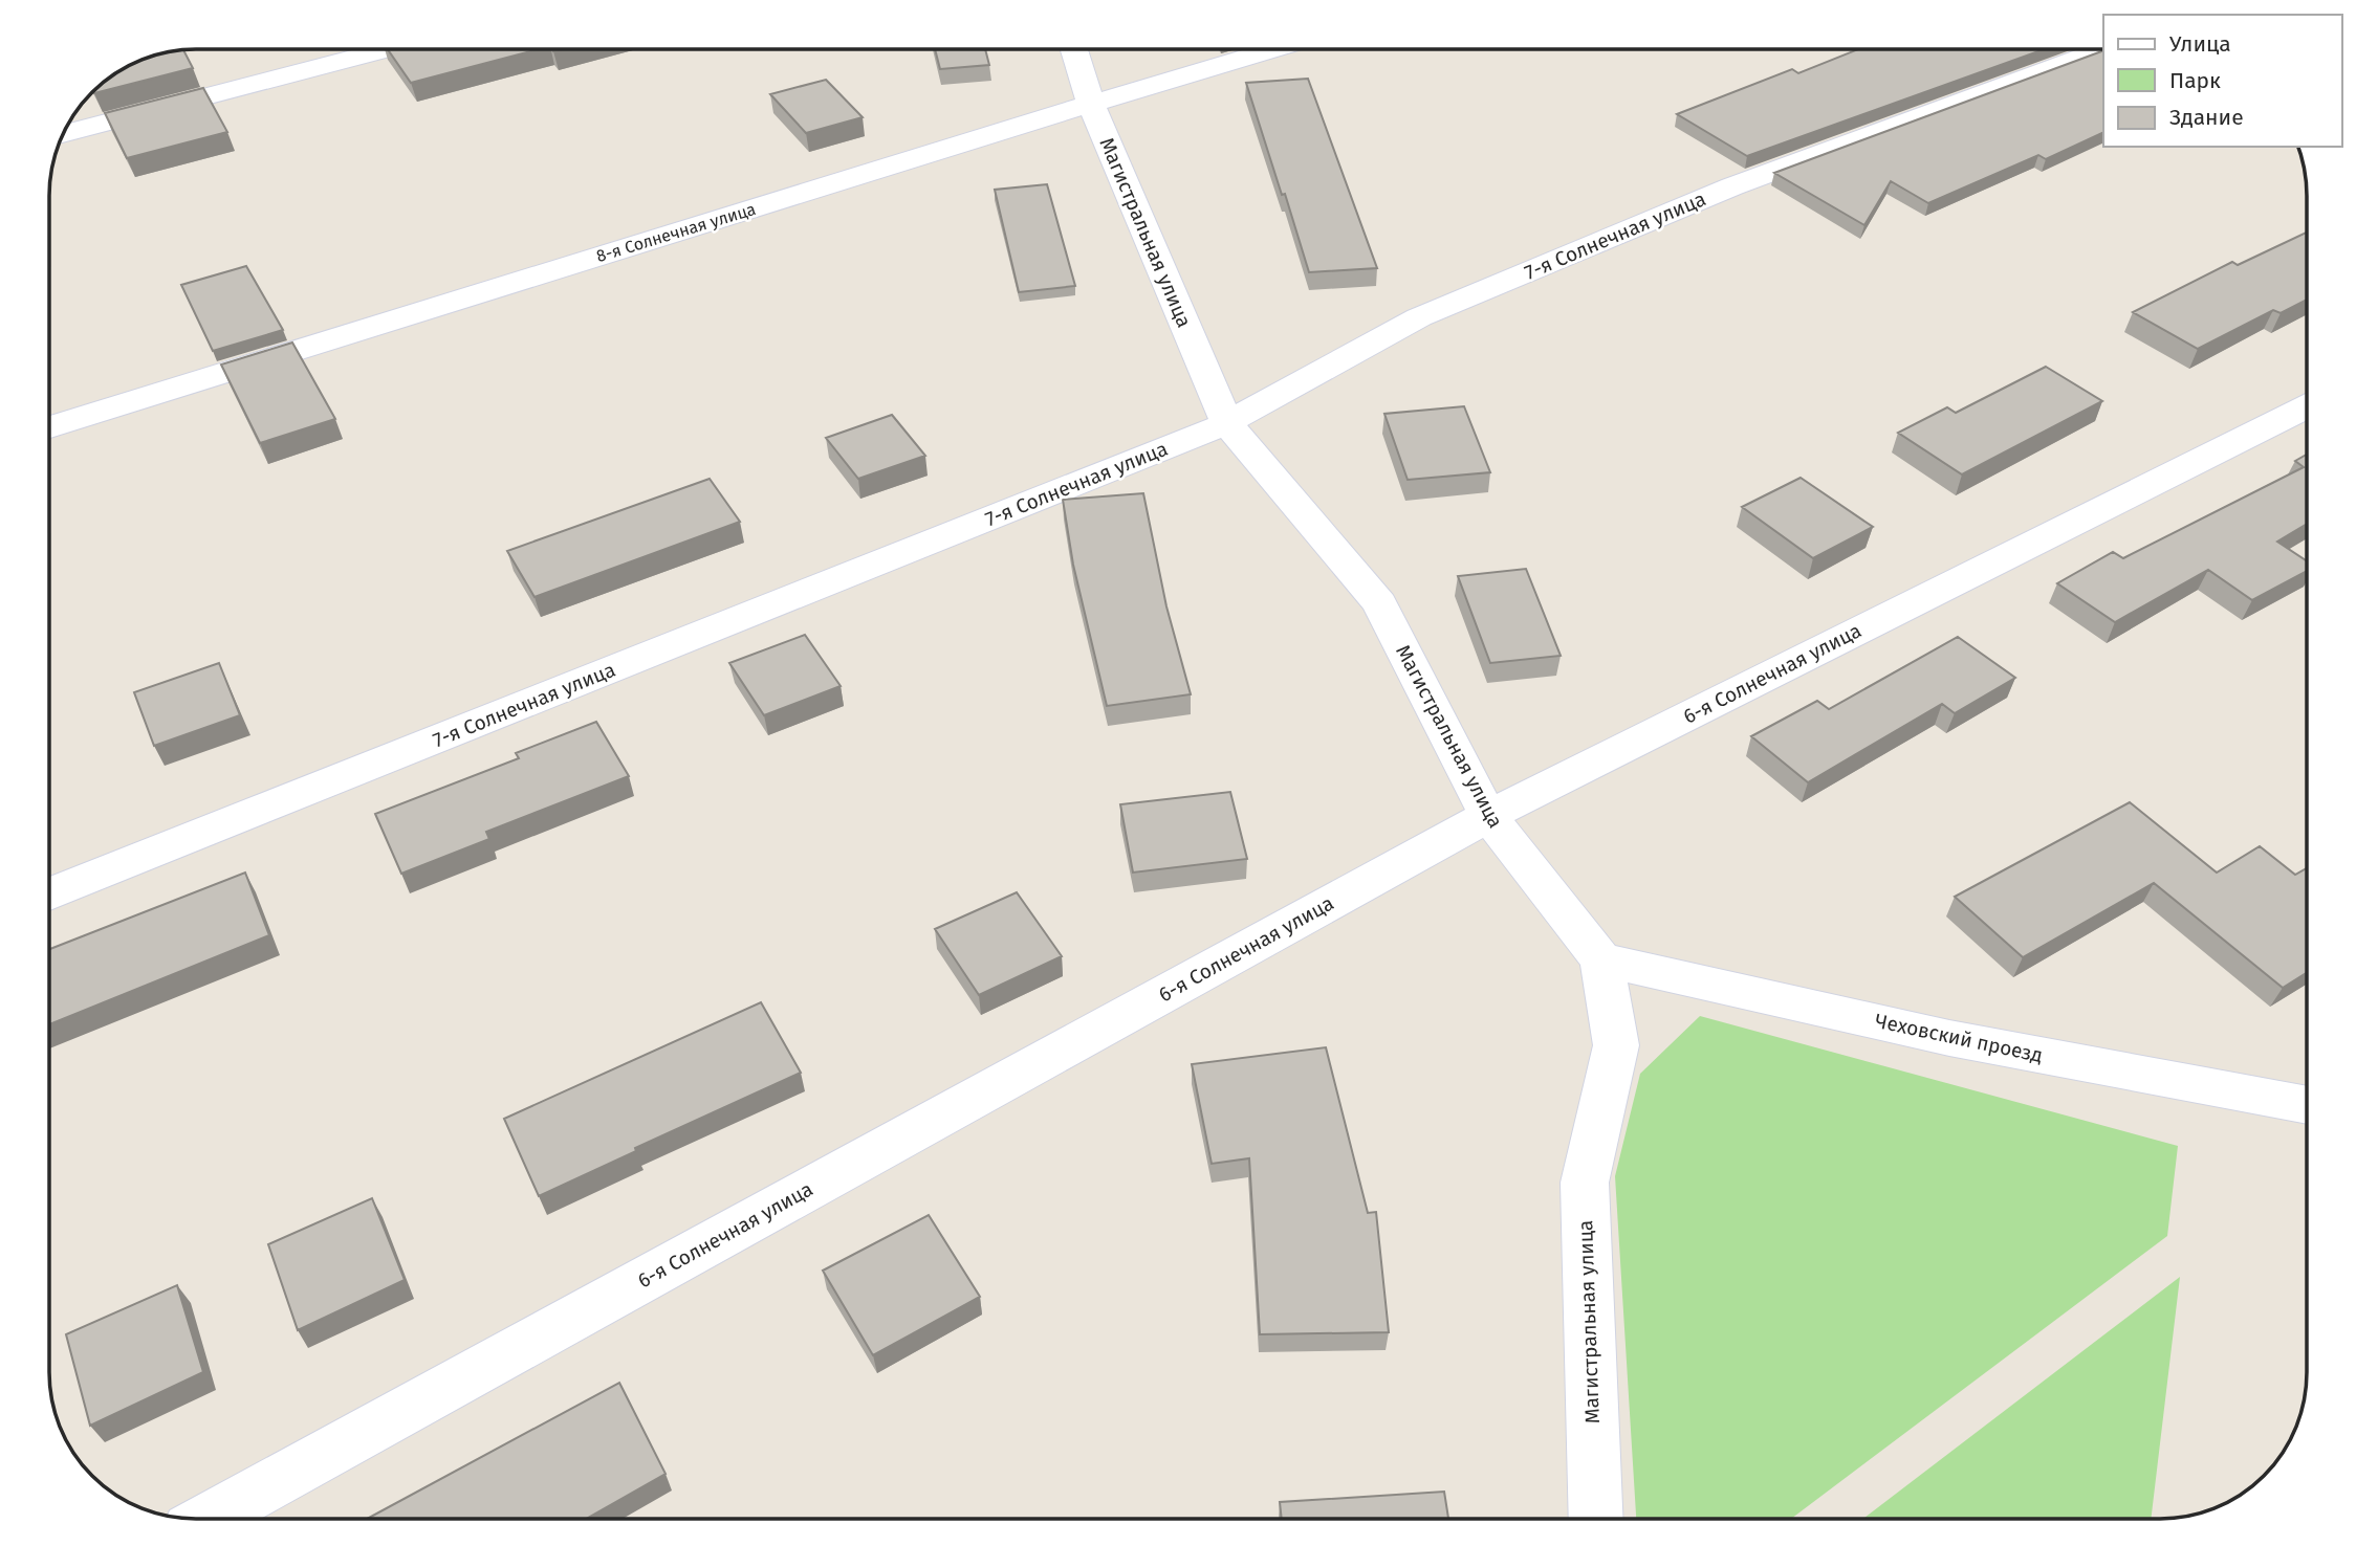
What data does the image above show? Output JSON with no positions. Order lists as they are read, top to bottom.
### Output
{
  "streets": {
    "street": [
      "8-я Солнечная улица",
      "Магистральная улица",
      "7-я Солнечная улица",
      "6-я Солнечная улица",
      "Чеховский проезд"
    ]
  },
  "crossings": [
    ["8-я Солнечная улица", "Магистральная улица"],
    ["Магистральная улица", "7-я Солнечная улица"],
    ["Магистральная улица", "6-я Солнечная улица"],
    ["Магистральная улица", "Чеховский проезд"]
  ],
  "legend": ["Улица", "Парк", "Здание"]
}
